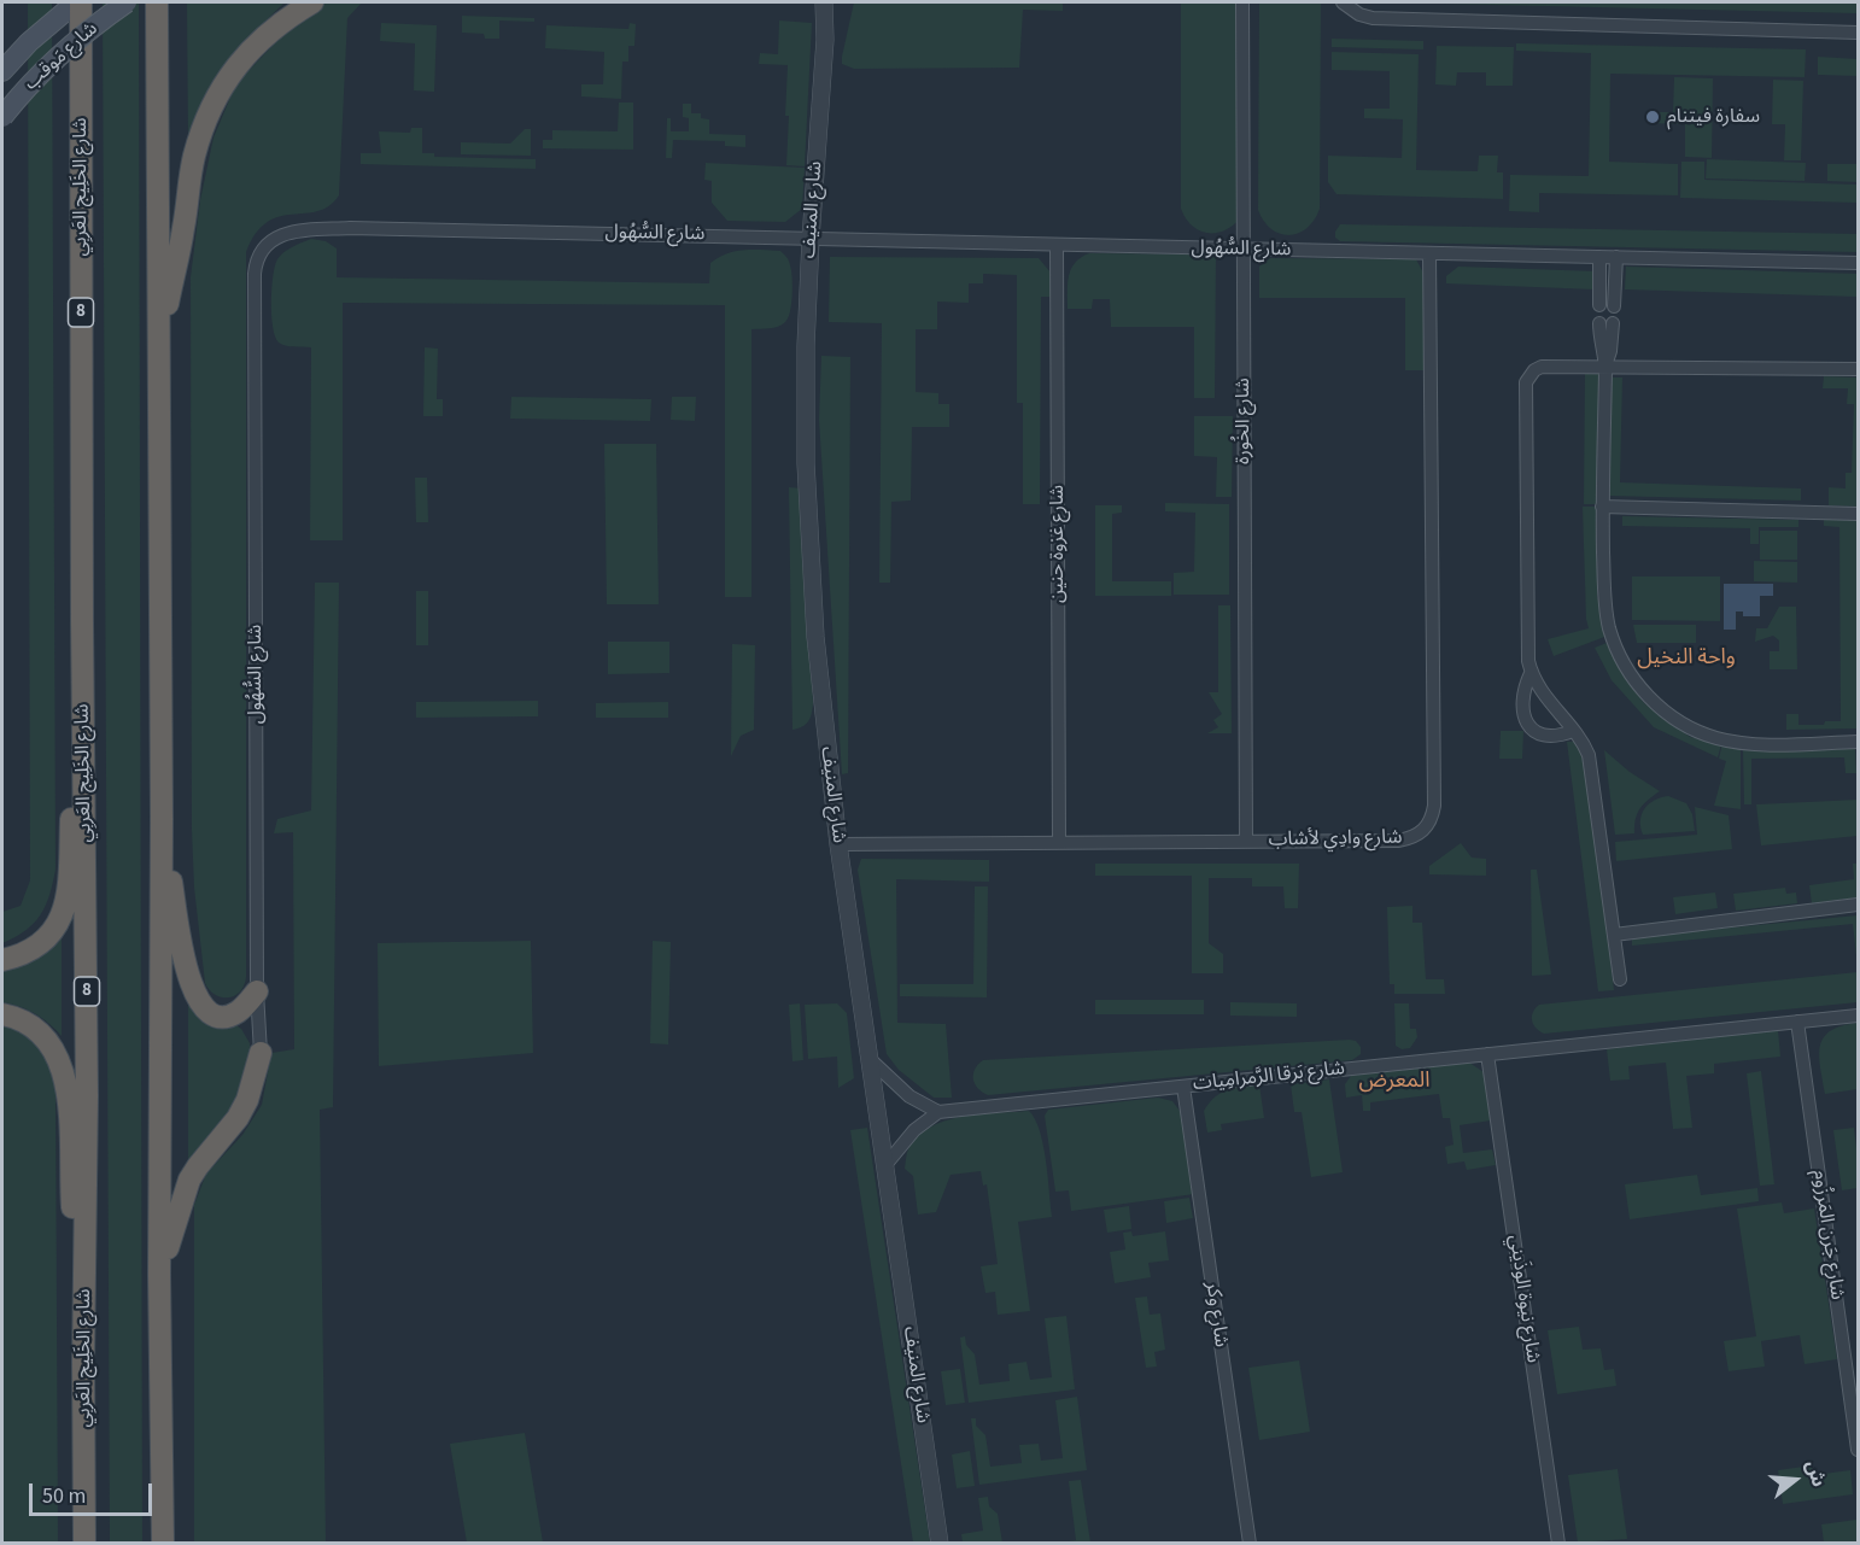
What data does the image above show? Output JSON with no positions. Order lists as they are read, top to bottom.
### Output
{
  "streets": {
    "highway": ["شارع الخَلِيج العَربِي", "8"],
    "main road": ["شارع مَوقب"],
    "street": [
      "شارع المنيف",
      "شارع السُّهُول",
      "شارع الخُورة",
      "شارع غزوة حنين",
      "شارع وادِي لأشاب",
      "شارع بَرقا الرَّمرامِيات",
      "شارع جَرن المَرزُوم",
      "شارع نيوة الوذَيني",
      "شارع وكر"
    ]
  },
  "crossings": [
    ["شارع مَوقب", "شارع الخَلِيج العَربِي"],
    ["شارع المنيف", "شارع السُّهُول"],
    ["شارع المنيف", "شارع وادِي لأشاب"],
    ["شارع السُّهُول", "شارع الخُورة"],
    ["شارع السُّهُول", "شارع غزوة حنين"],
    ["شارع السُّهُول", "شارع وادِي لأشاب"],
    ["شارع الخُورة", "شارع وادِي لأشاب"],
    ["شارع غزوة حنين", "شارع وادِي لأشاب"],
    ["شارع بَرقا الرَّمرامِيات", "شارع جَرن المَرزُوم"],
    ["شارع بَرقا الرَّمرامِيات", "شارع نيوة الوذَيني"],
    ["شارع بَرقا الرَّمرامِيات", "شارع وكر"]
  ],
  "districts": ["واحة النخيل", "المعرض"],
  "places": ["سفارة فيتنام"],
  "scale_bar": "50 m",
  "north": "right"
}
